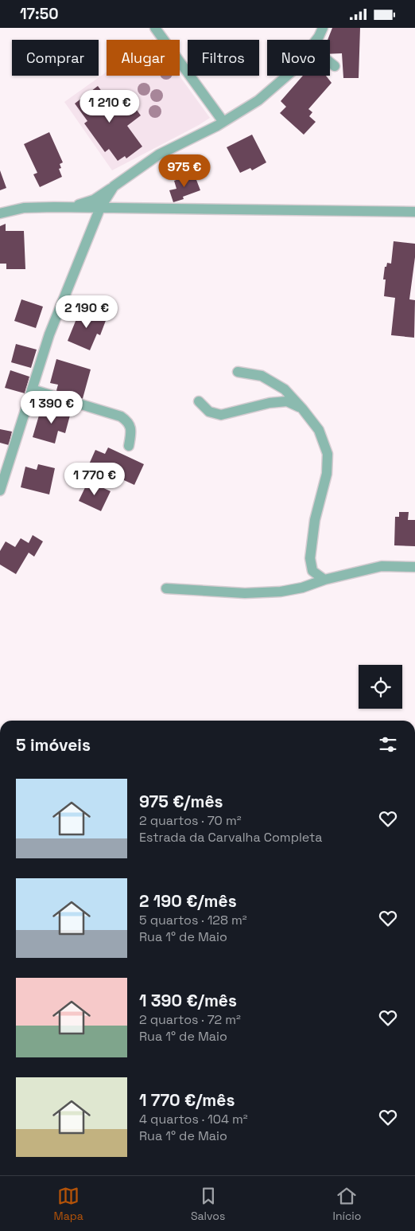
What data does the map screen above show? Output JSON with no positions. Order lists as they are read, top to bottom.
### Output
{
  "page": {
    "status": "17:50",
    "chip": [
      "Comprar",
      "Alugar",
      "Filtros",
      "Novo"
    ],
    "price": [
      "1 210 €",
      "975 €",
      "2 190 €",
      "1 390 €",
      "1 770 €"
    ],
    "heading": "5 imóveis",
    "list": [
      {
        "name": "975 €/mês",
        "note": "2 quartos · 70 m² · Estrada da Carvalha Completa"
      },
      {
        "name": "2 190 €/mês",
        "note": "5 quartos · 128 m² · Rua 1° de Maio"
      },
      {
        "name": "1 390 €/mês",
        "note": "2 quartos · 72 m² · Rua 1° de Maio"
      },
      {
        "name": "1 770 €/mês",
        "note": "4 quartos · 104 m² · Rua 1° de Maio"
      }
    ],
    "tabs": ["Mapa", "Salvos", "Início"]
  }
}
